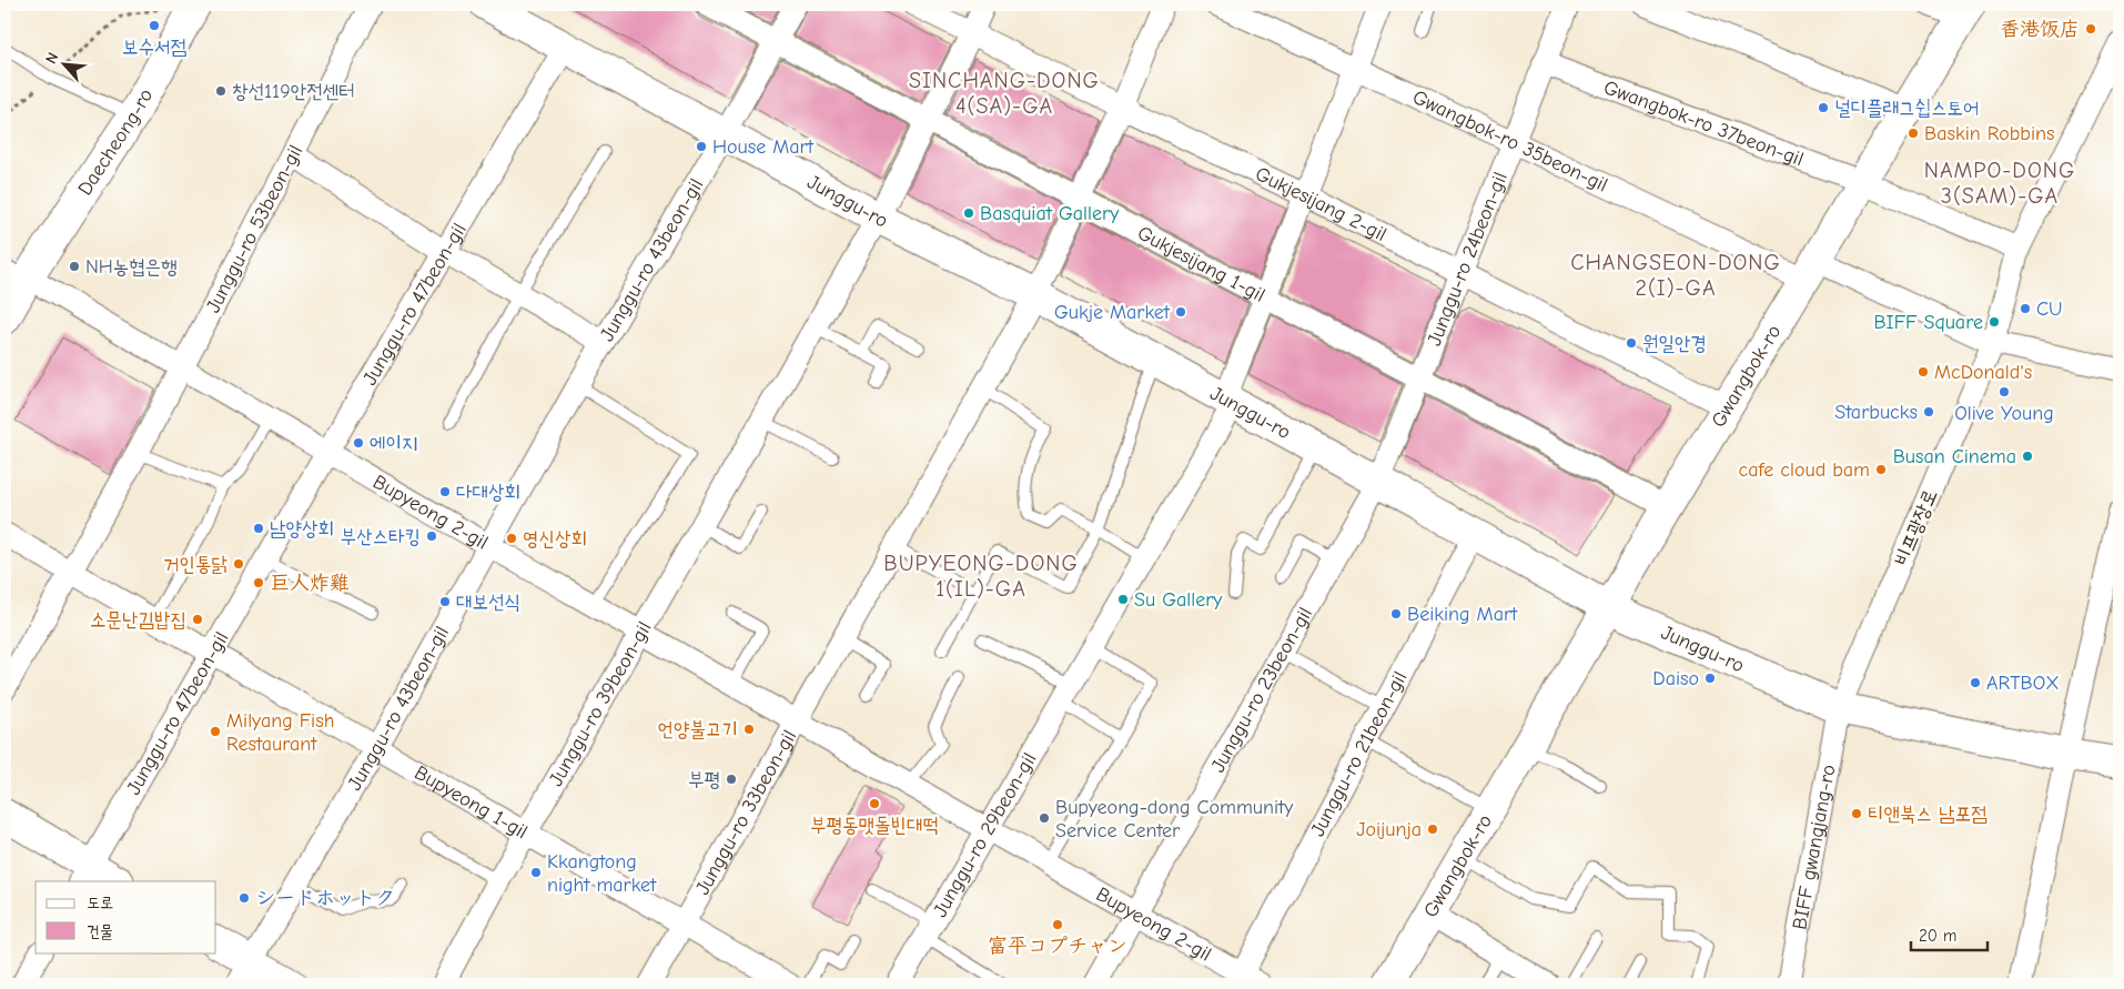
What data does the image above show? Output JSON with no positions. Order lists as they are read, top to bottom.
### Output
{
  "streets": {
    "main road": ["Daecheong-ro", "Junggu-ro", "Gwangbok-ro"],
    "street": [
      "Gwangbok-ro 37beon-gil",
      "Gwangbok-ro 35beon-gil",
      "Gukjesijang 2-gil",
      "Junggu-ro 53beon-gil",
      "Junggu-ro 24beon-gil",
      "Junggu-ro 43beon-gil",
      "Gukjesijang 1-gil",
      "Junggu-ro 47beon-gil",
      "Bupyeong 2-gil",
      "비프광장로",
      "Junggu-ro 23beon-gil",
      "Junggu-ro 39beon-gil",
      "Junggu-ro 21beon-gil",
      "Bupyeong 1-gil",
      "Junggu-ro 33beon-gil",
      "Junggu-ro 29beon-gil",
      "BIFF gwangjang-ro"
    ]
  },
  "crossings": [
    ["Gwangbok-ro 37beon-gil", "Junggu-ro 24beon-gil"],
    ["Gwangbok-ro 37beon-gil", "Gwangbok-ro"],
    ["Gwangbok-ro 37beon-gil", "비프광장로"],
    ["Gwangbok-ro 35beon-gil", "Junggu-ro 24beon-gil"],
    ["Gwangbok-ro 35beon-gil", "Gwangbok-ro"],
    ["Gwangbok-ro 35beon-gil", "비프광장로"],
    ["Gwangbok-ro 35beon-gil", "Junggu-ro 29beon-gil"],
    ["Daecheong-ro", "Bupyeong 2-gil"],
    ["Junggu-ro", "Junggu-ro 24beon-gil"],
    ["Junggu-ro", "Junggu-ro 43beon-gil"],
    ["Junggu-ro", "Junggu-ro 47beon-gil"],
    ["Junggu-ro", "Gwangbok-ro"],
    ["Junggu-ro", "비프광장로"],
    ["Junggu-ro", "Junggu-ro 23beon-gil"],
    ["Junggu-ro", "Junggu-ro 39beon-gil"],
    ["Junggu-ro", "Junggu-ro 21beon-gil"],
    ["Junggu-ro", "Junggu-ro 33beon-gil"],
    ["Junggu-ro", "Junggu-ro 29beon-gil"],
    ["Junggu-ro", "BIFF gwangjang-ro"],
    ["Gukjesijang 2-gil", "Junggu-ro 24beon-gil"],
    ["Gukjesijang 2-gil", "Gwangbok-ro"],
    ["Gukjesijang 2-gil", "Junggu-ro 39beon-gil"],
    ["Gukjesijang 2-gil", "Junggu-ro 33beon-gil"],
    ["Gukjesijang 2-gil", "Junggu-ro 29beon-gil"],
    ["Junggu-ro 53beon-gil", "Bupyeong 2-gil"],
    ["Junggu-ro 53beon-gil", "Bupyeong 1-gil"],
    ["Junggu-ro 24beon-gil", "Gukjesijang 1-gil"],
    ["Junggu-ro 24beon-gil", "Junggu-ro 23beon-gil"],
    ["Junggu-ro 43beon-gil", "Gukjesijang 1-gil"],
    ["Junggu-ro 43beon-gil", "Bupyeong 2-gil"],
    ["Junggu-ro 43beon-gil", "Bupyeong 1-gil"],
    ["Gukjesijang 1-gil", "Gwangbok-ro"],
    ["Gukjesijang 1-gil", "Junggu-ro 39beon-gil"],
    ["Gukjesijang 1-gil", "Junggu-ro 33beon-gil"],
    ["Gukjesijang 1-gil", "Junggu-ro 29beon-gil"],
    ["Junggu-ro 47beon-gil", "Bupyeong 2-gil"],
    ["Junggu-ro 47beon-gil", "Bupyeong 1-gil"],
    ["Bupyeong 2-gil", "Junggu-ro 23beon-gil"],
    ["Bupyeong 2-gil", "Junggu-ro 39beon-gil"],
    ["Bupyeong 2-gil", "Junggu-ro 21beon-gil"],
    ["Bupyeong 2-gil", "Junggu-ro 33beon-gil"],
    ["Bupyeong 2-gil", "Junggu-ro 29beon-gil"],
    ["비프광장로", "BIFF gwangjang-ro"],
    ["Junggu-ro 39beon-gil", "Bupyeong 1-gil"],
    ["Bupyeong 1-gil", "Junggu-ro 33beon-gil"]
  ],
  "districts": [
    "SINCHANG-DONG 4(SA)-GA",
    "NAMPO-DONG 3(SAM)-GA",
    "CHANGSEON-DONG 2(I)-GA",
    "BUPYEONG-DONG 1(IL)-GA"
  ],
  "places": [
    "보수서점",
    "香港饭店",
    "창선119안전센터",
    "널디플래그쉽스토어",
    "Baskin Robbins",
    "House Mart",
    "Basquiat Gallery",
    "NH농협은행",
    "CU",
    "Gukje Market",
    "BIFF Square",
    "원일안경",
    "McDonald's",
    "Olive Young",
    "Starbucks",
    "에이지",
    "Busan Cinema",
    "cafe cloud bam",
    "다대상회",
    "남양상회",
    "부산스타킹",
    "영신상회",
    "거인통닭",
    "巨人炸雞",
    "Su Gallery",
    "대보선식",
    "Beiking Mart",
    "소문난김밥집",
    "Daiso",
    "ARTBOX",
    "언양불고기",
    "Milyang Fish Restaurant",
    "부평",
    "부평동맷돌빈대떡",
    "티앤북스 남포점",
    "Bupyeong-dong Community Service Center",
    "Joijunja",
    "Kkangtong night market",
    "シードホットク",
    "富平コプチャン"
  ],
  "legend": ["도로", "건물"],
  "scale_bar": "20 m",
  "north": "top left"
}
